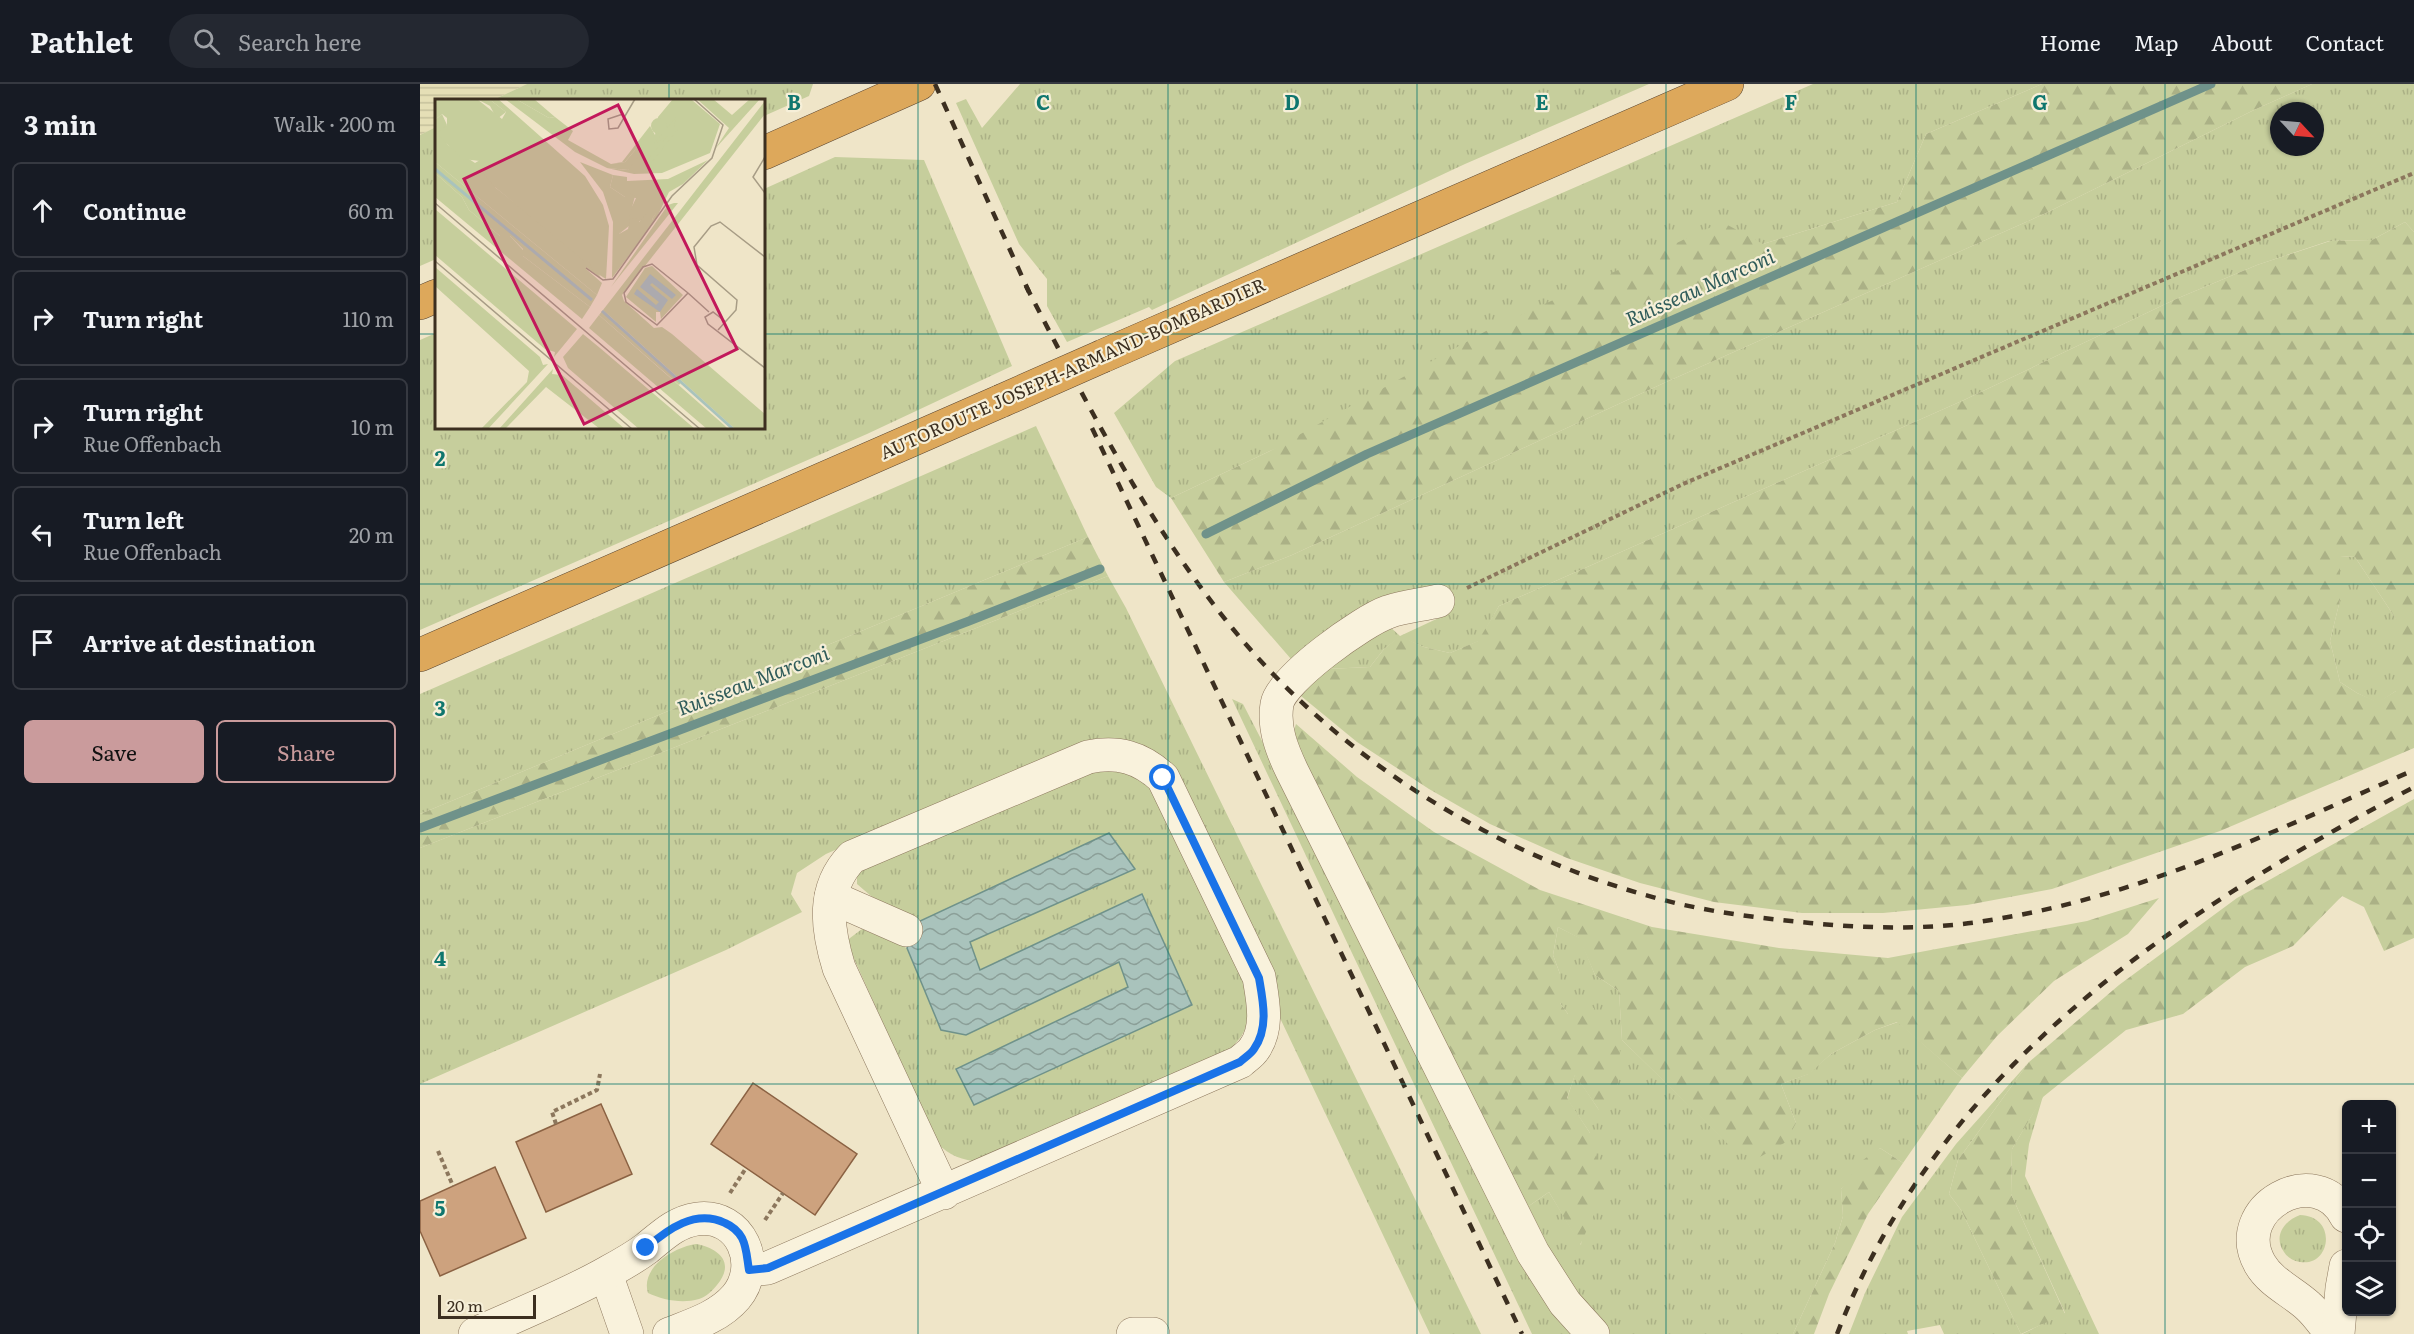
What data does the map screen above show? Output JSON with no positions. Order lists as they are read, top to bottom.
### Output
{
  "streets": {
    "highway": ["AUTOROUTE JOSEPH-ARMAND-BOMBARDIER"]
  },
  "water": ["Ruisseau Marconi"],
  "scale_bar": "20 m",
  "north": "bottom right",
  "page": {
    "header": "Pathlet",
    "search": "Search here",
    "nav": [
      "Home",
      "Map",
      "About",
      "Contact"
    ],
    "heading": ["3 min", "Walk · 200 m"],
    "list": [
      ["Continue", "60 m"],
      ["Turn right", "110 m"],
      ["Turn right", "Rue Offenbach", "10 m"],
      ["Turn left", "Rue Offenbach", "20 m"],
      "Arrive at destination"
    ],
    "buttons": ["Save", "Share"],
    "map_buttons": ["+", "−"],
    "scale": "20 m"
  },
  "grid": {
    "columns": [
      "B",
      "C",
      "D",
      "E",
      "F",
      "G"
    ],
    "rows": [
      "2",
      "3",
      "4",
      "5"
    ]
  }
}
